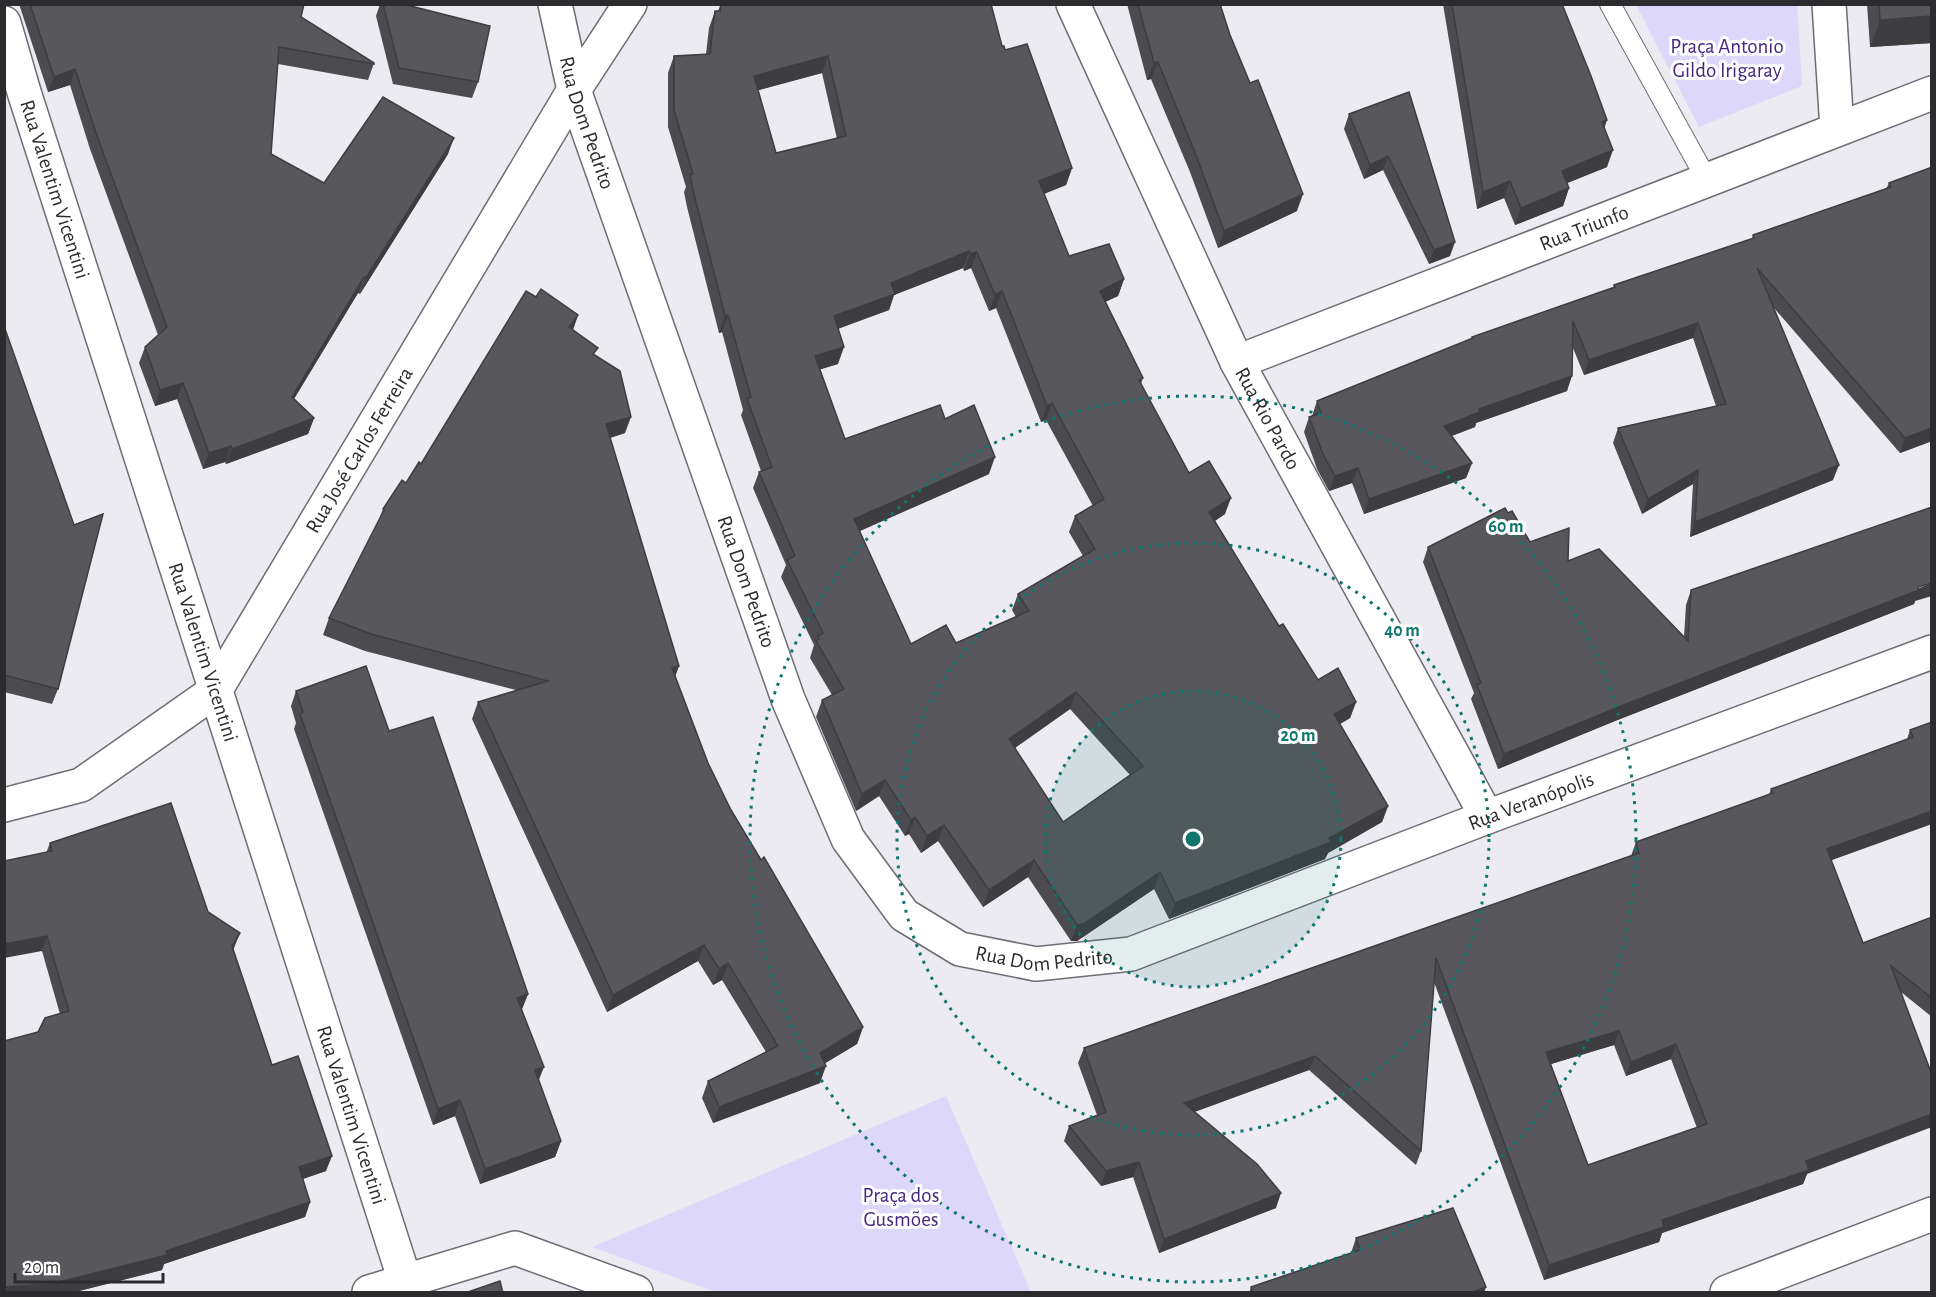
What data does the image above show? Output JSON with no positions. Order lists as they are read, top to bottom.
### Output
{
  "streets": {
    "street": [
      "Rua Dom Pedrito",
      "Rua Valentim Vicentini",
      "Rua Triunfo",
      "Rua Rio Pardo",
      "Rua José Carlos Ferreira",
      "Rua Veranópolis"
    ]
  },
  "crossings": [
    ["Rua Dom Pedrito", "Rua José Carlos Ferreira"],
    ["Rua Dom Pedrito", "Rua Veranópolis"],
    ["Rua Valentim Vicentini", "Rua José Carlos Ferreira"],
    ["Rua Triunfo", "Rua Rio Pardo"],
    ["Rua Rio Pardo", "Rua Veranópolis"]
  ],
  "parks": ["Praça Antonio Gildo Irigaray", "Praça dos Gusmões"],
  "scale_bar": "20 m",
  "rings": ["60 m", "40 m", "20 m"]
}
